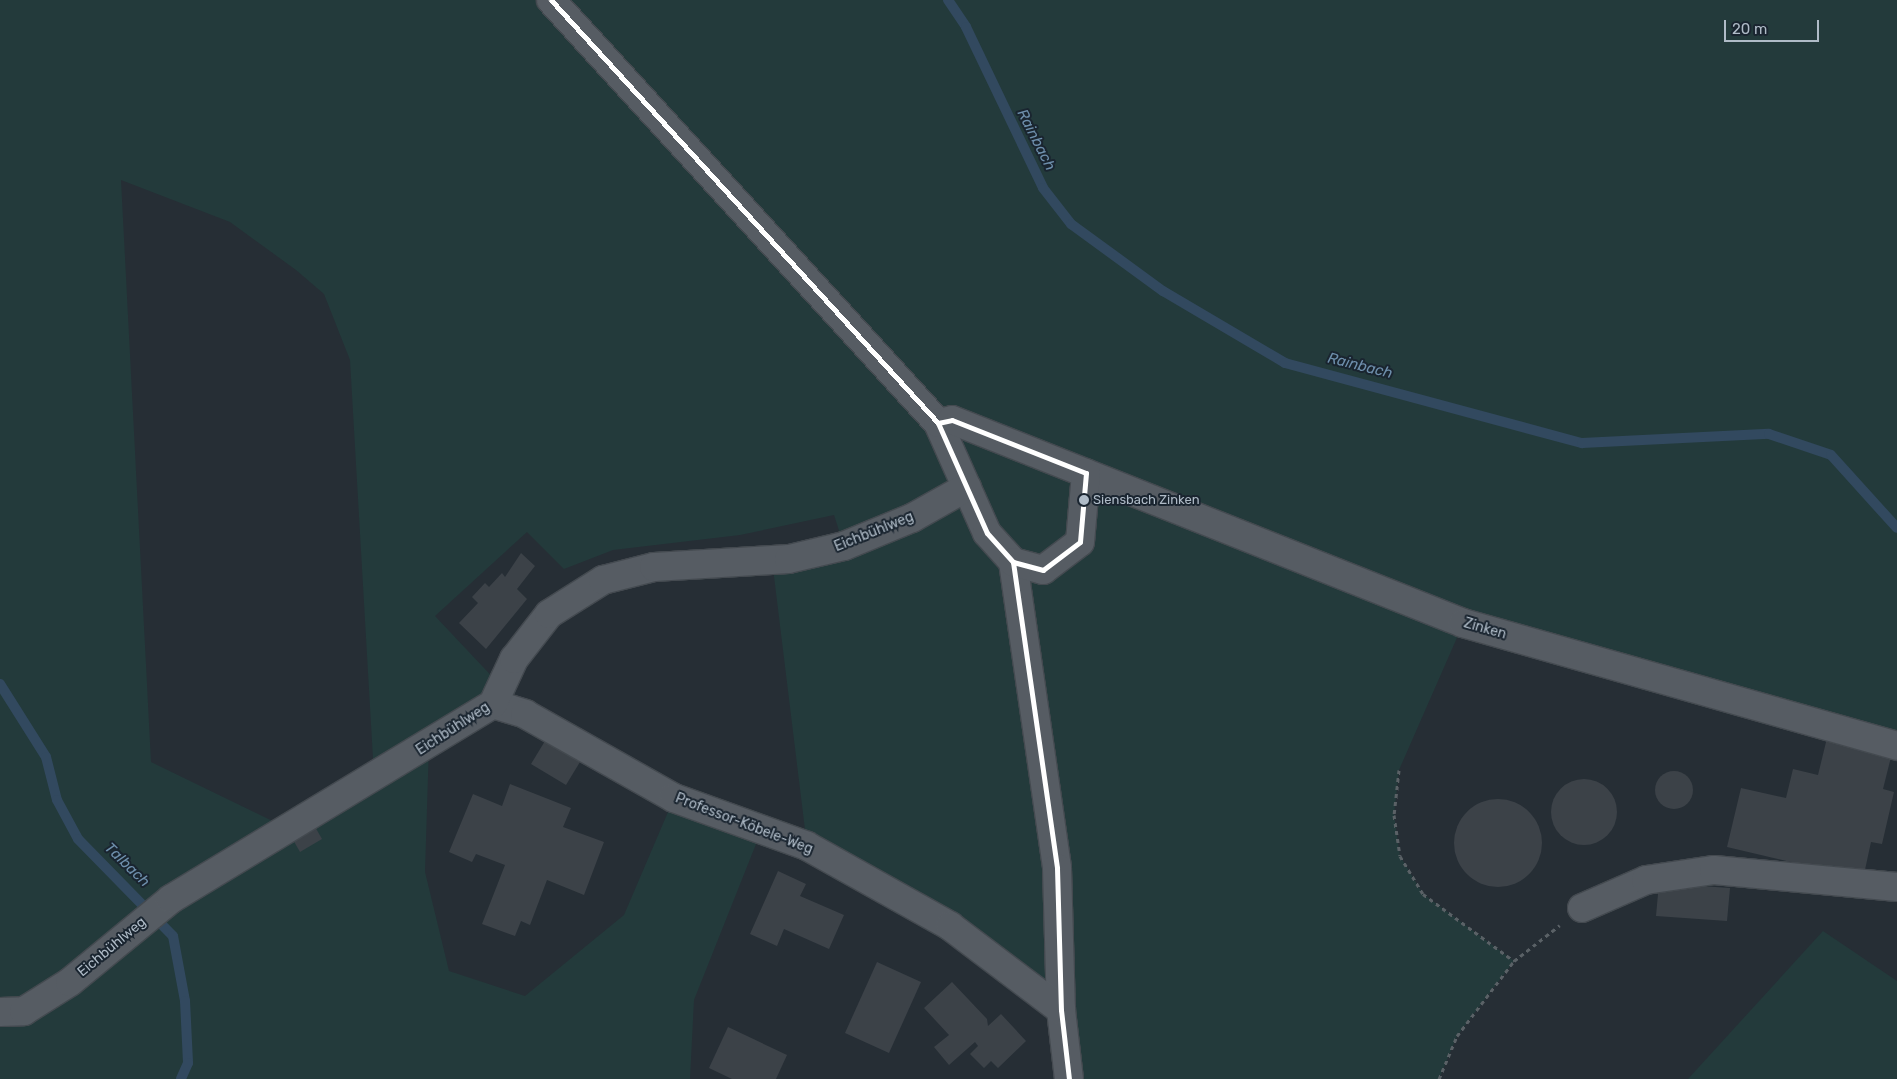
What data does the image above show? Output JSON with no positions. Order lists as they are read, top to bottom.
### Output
{
  "streets": {
    "street": ["Eichbühlweg", "Zinken", "Professor-Köbele-Weg"]
  },
  "crossings": [
    ["Eichbühlweg", "Professor-Köbele-Weg"]
  ],
  "water": ["Rainbach", "Talbach"],
  "places": ["Siensbach Zinken"],
  "scale_bar": "20 m"
}
